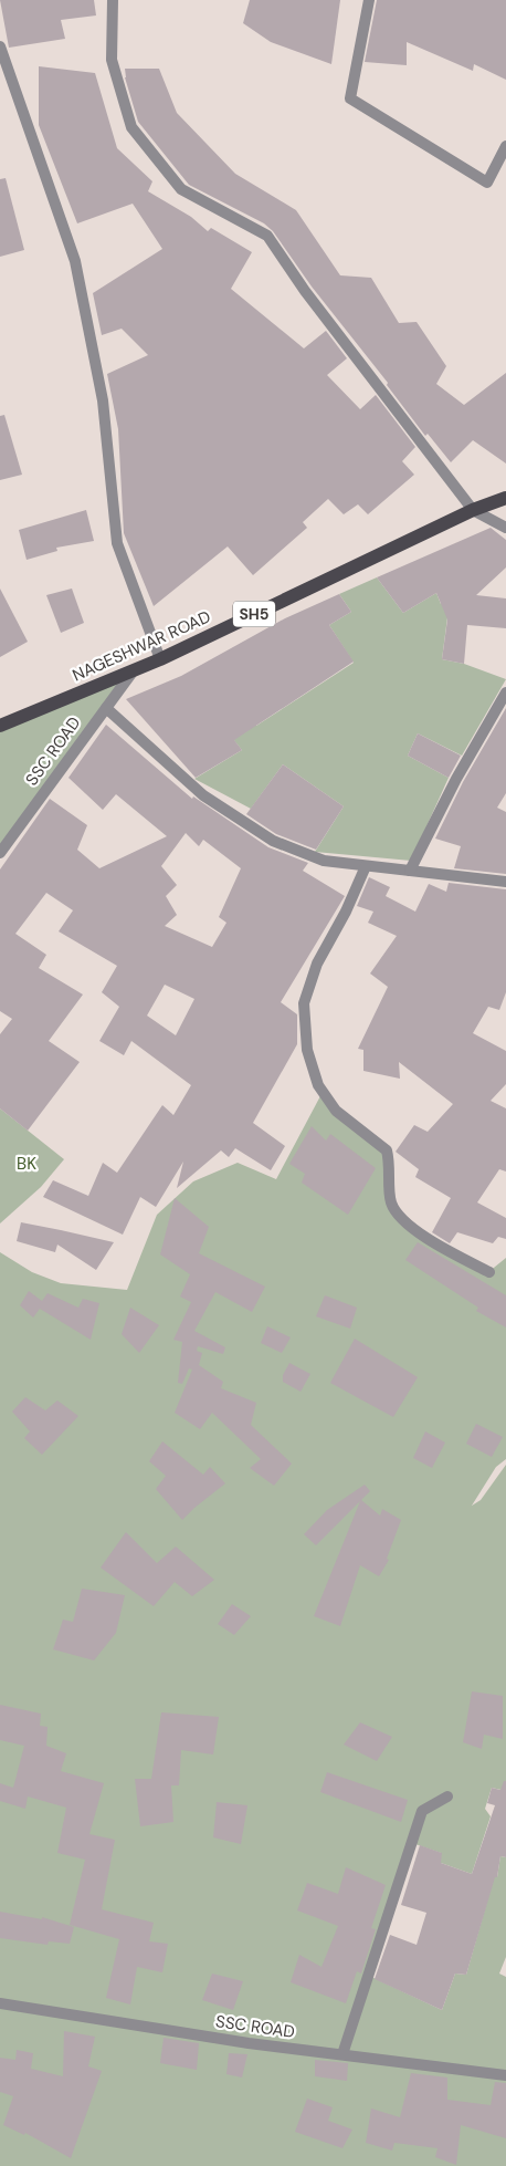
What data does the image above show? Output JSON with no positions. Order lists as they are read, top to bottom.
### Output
{
  "streets": {
    "main road": ["SH5", "NAGESHWAR ROAD"],
    "street": ["SSC ROAD"]
  },
  "crossings": [
    ["NAGESHWAR ROAD", "SSC ROAD"]
  ],
  "parks": ["BK"]
}
